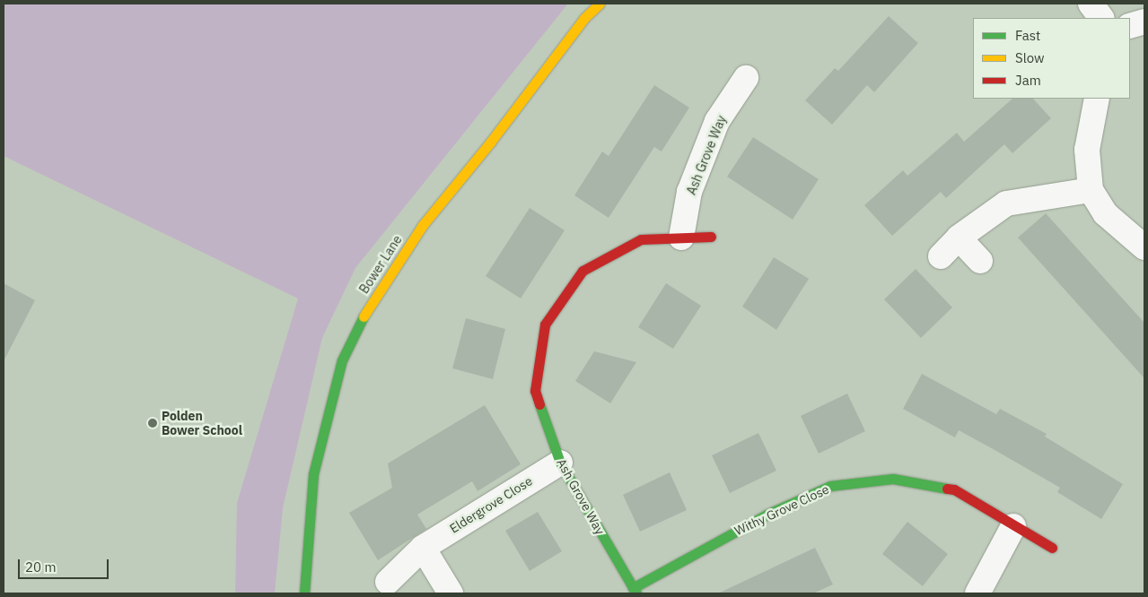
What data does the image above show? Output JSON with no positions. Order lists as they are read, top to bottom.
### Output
{
  "streets": {
    "street": [
      "Ash Grove Way",
      "Bower Lane",
      "Eldergrove Close",
      "Withy Grove Close"
    ]
  },
  "crossings": [
    ["Ash Grove Way", "Eldergrove Close"],
    ["Ash Grove Way", "Withy Grove Close"]
  ],
  "places": ["Polden Bower School"],
  "legend": ["Fast", "Slow", "Jam"],
  "scale_bar": "20 m"
}
